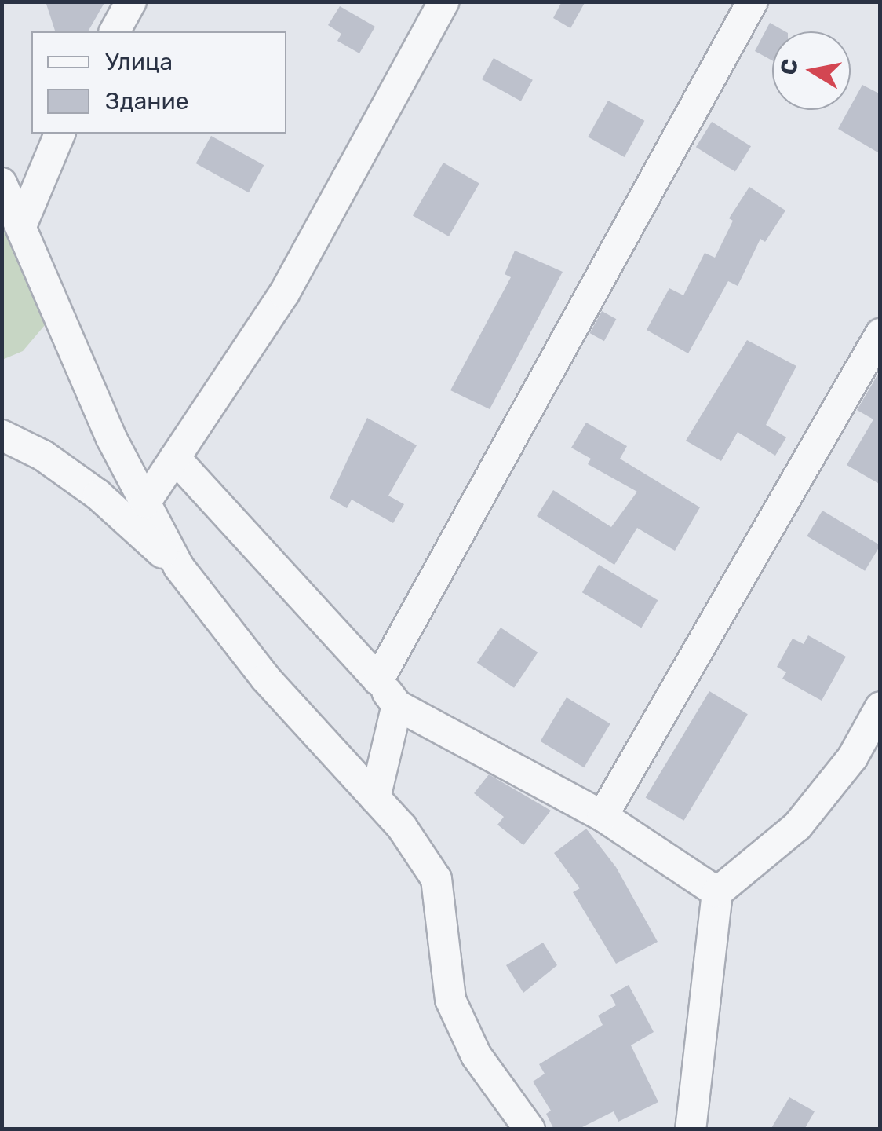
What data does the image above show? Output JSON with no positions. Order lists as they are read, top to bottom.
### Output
{
  "legend": ["Улица", "Здание"],
  "north": "left"
}
